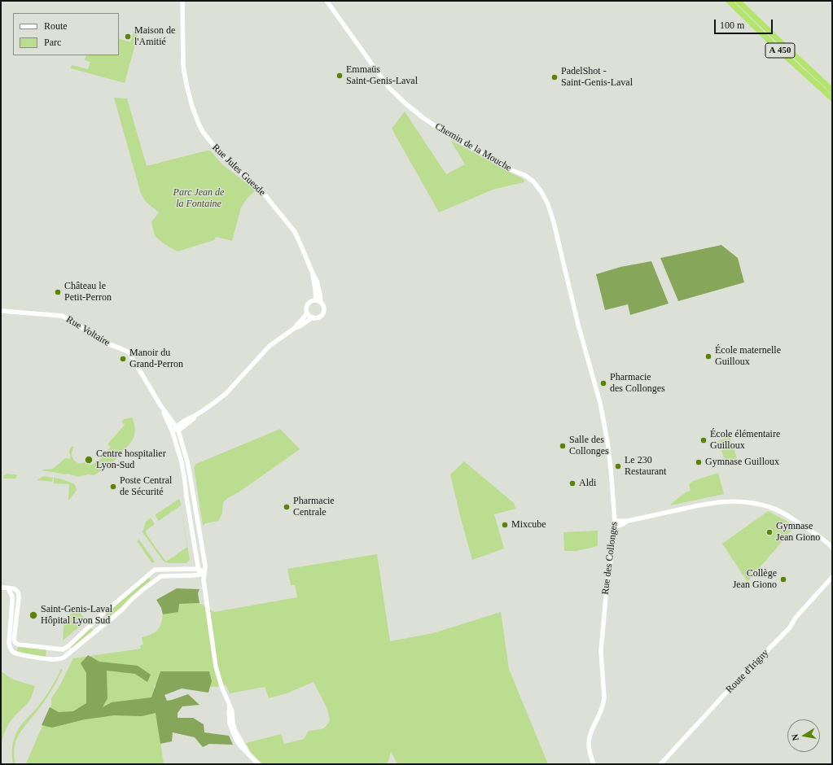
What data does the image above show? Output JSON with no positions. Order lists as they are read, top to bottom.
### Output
{
  "streets": {
    "highway": ["A 450"],
    "street": [
      "Chemin de la Mouche",
      "Rue Jules Guesde",
      "Rue Voltaire",
      "Rue des Collonges",
      "Route d'Irigny"
    ]
  },
  "crossings": [
    ["Chemin de la Mouche", "Rue des Collonges"]
  ],
  "parks": ["Parc Jean de la Fontaine"],
  "places": [
    "Maison de l'Amitié",
    "Emmaüs Saint-Genis-Laval",
    "PadelShot - Saint-Genis-Laval",
    "Château le Petit-Perron",
    "École maternelle Guilloux",
    "Manoir du Grand-Perron",
    "Pharmacie des Collonges",
    "École élémentaire Guilloux",
    "Salle des Collonges",
    "Centre hospitalier Lyon-Sud",
    "Gymnase Guilloux",
    "Le 230 Restaurant",
    "Aldi",
    "Poste Central de Sécurité",
    "Pharmacie Centrale",
    "Mixcube",
    "Gymnase Jean Giono",
    "Collège Jean Giono",
    "Saint-Genis-Laval Hôpital Lyon Sud"
  ],
  "legend": ["Route", "Parc"],
  "scale_bar": "100 m",
  "north": "left"
}
